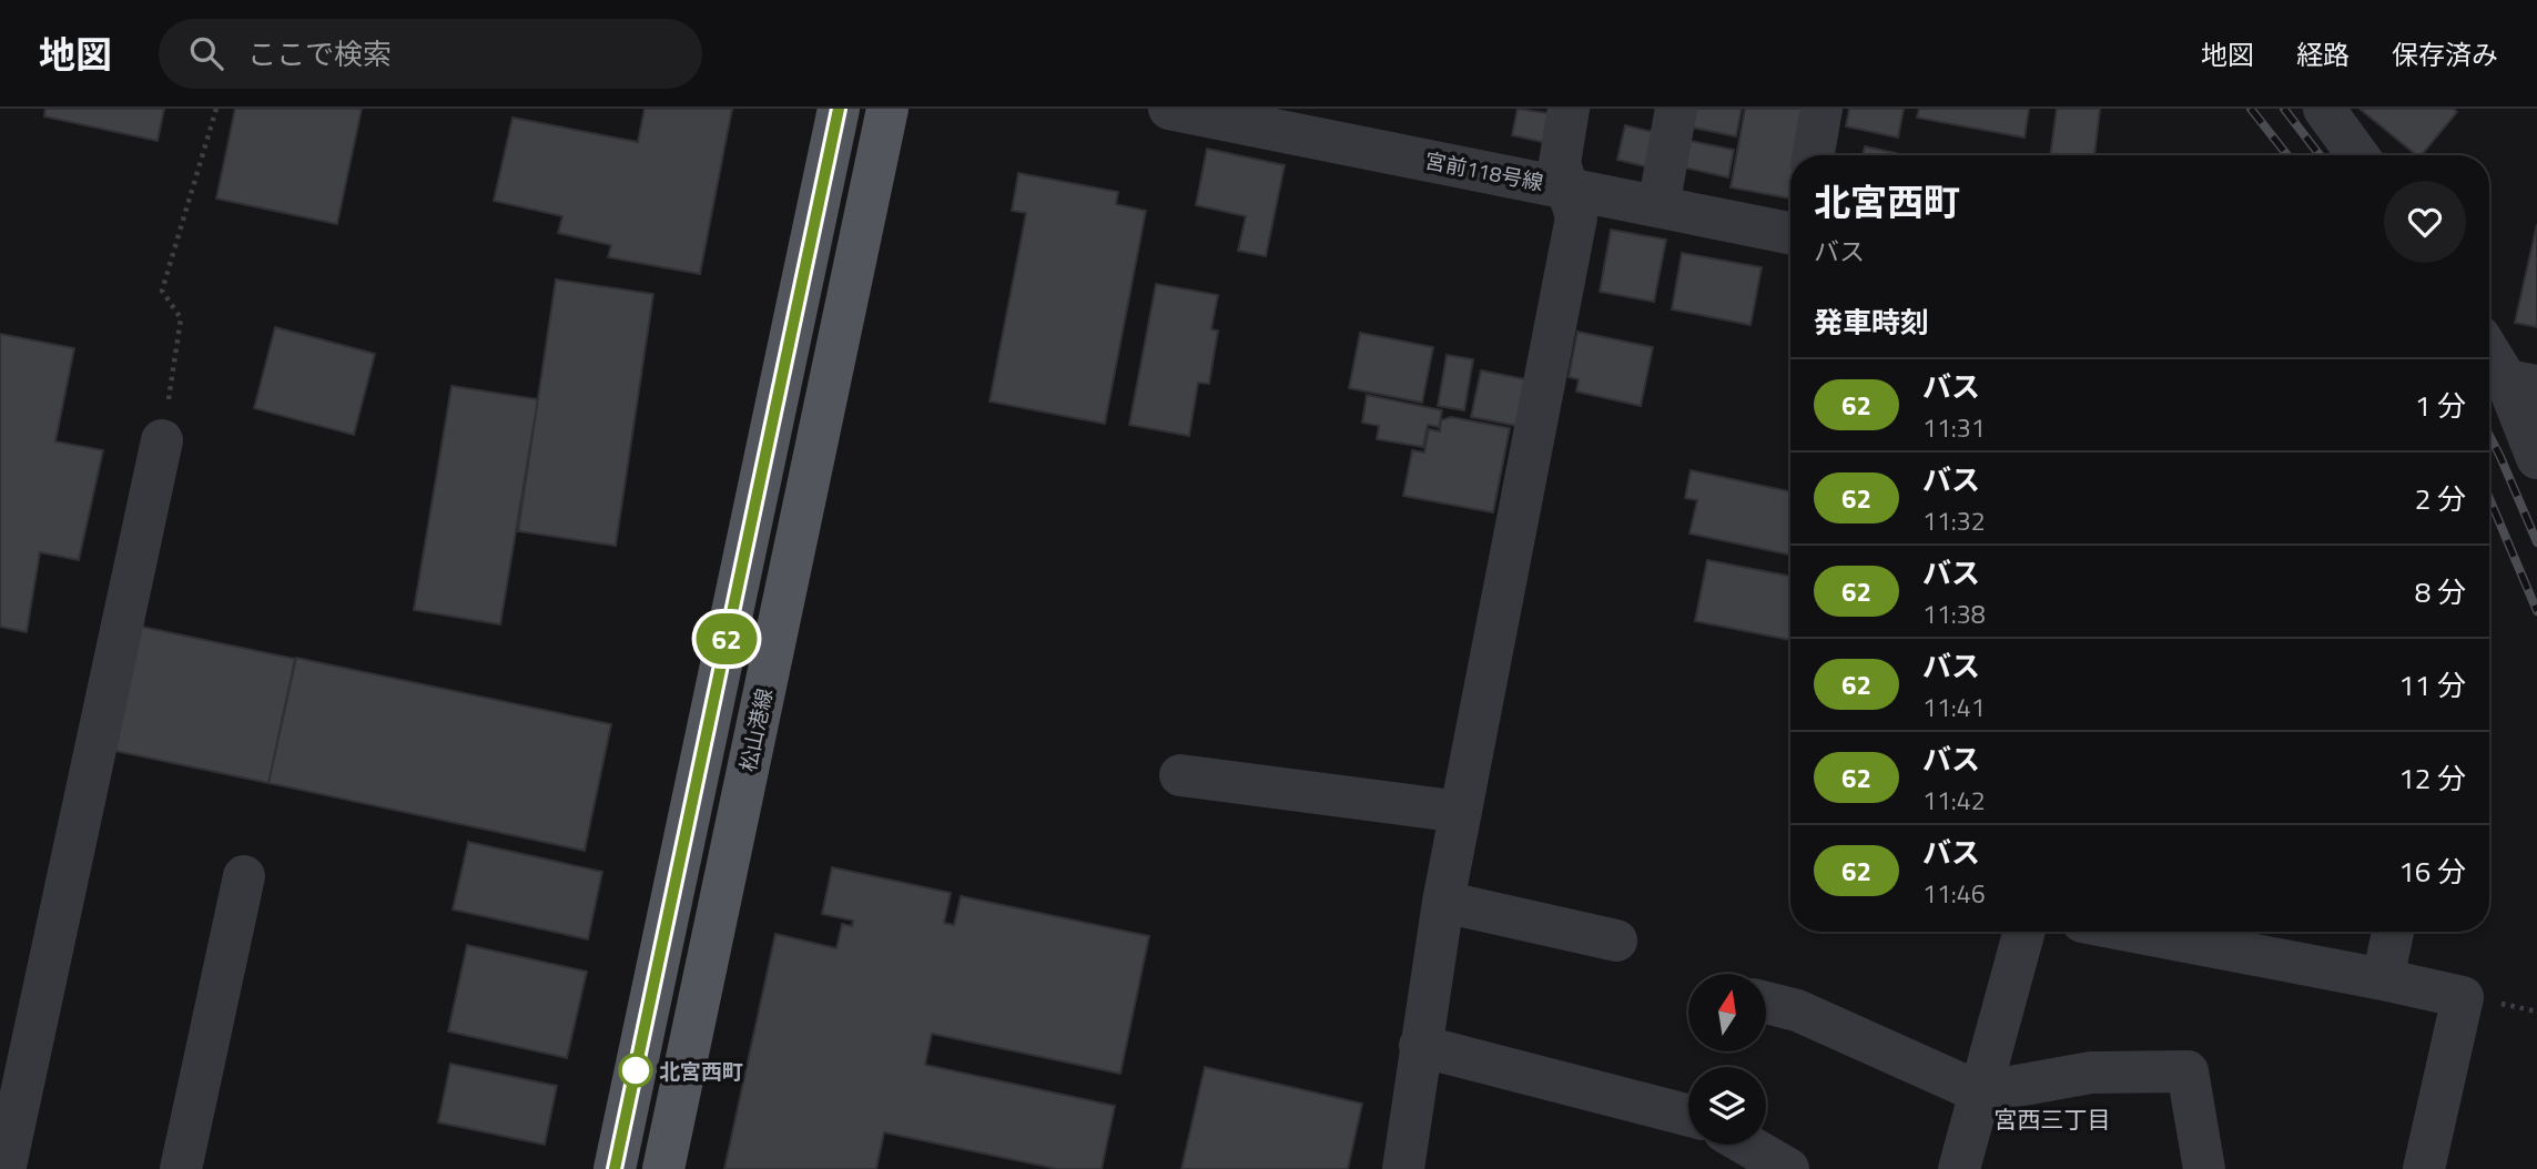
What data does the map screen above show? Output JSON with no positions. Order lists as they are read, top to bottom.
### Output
{
  "streets": {
    "main road": ["松山港線"],
    "street": ["宮前118号線"]
  },
  "districts": ["宮西三丁目"],
  "places": ["北宮西町"],
  "lines": ["bus line 62"],
  "north": "top",
  "page": {
    "header": "地図",
    "search": "ここで検索",
    "nav": ["地図", "経路", "保存済み"],
    "on_map": "62",
    "heading": [
      ["北宮西町", "バス"],
      "発車時刻"
    ],
    "list": [
      {
        "mark": "62",
        "name": "バス",
        "note": "11:31",
        "value": "1 分"
      },
      {
        "mark": "62",
        "name": "バス",
        "note": "11:32",
        "value": "2 分"
      },
      {
        "mark": "62",
        "name": "バス",
        "note": "11:38",
        "value": "8 分"
      },
      {
        "mark": "62",
        "name": "バス",
        "note": "11:41",
        "value": "11 分"
      },
      {
        "mark": "62",
        "name": "バス",
        "note": "11:42",
        "value": "12 分"
      },
      {
        "mark": "62",
        "name": "バス",
        "note": "11:46",
        "value": "16 分"
      }
    ]
  }
}
